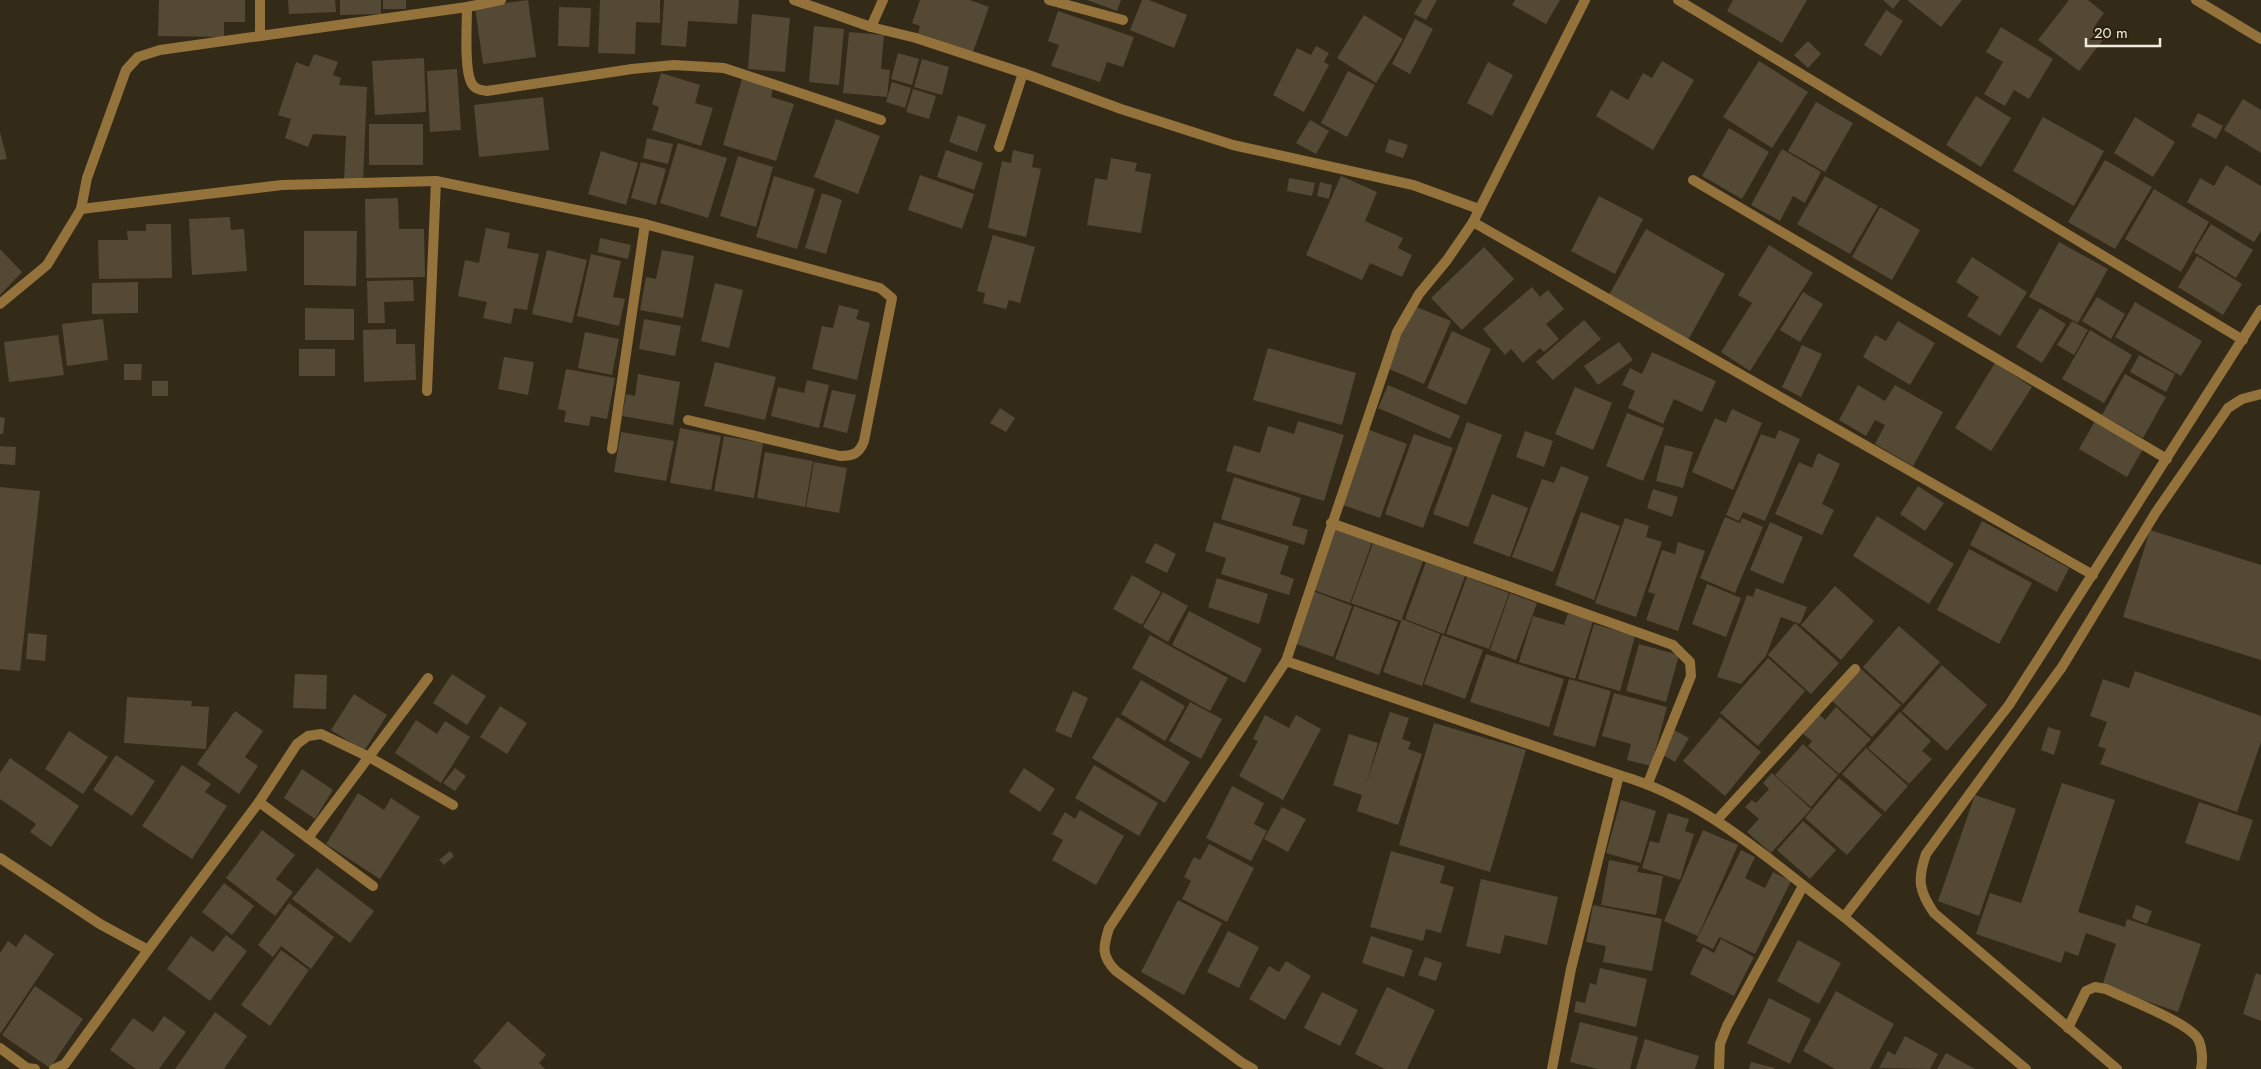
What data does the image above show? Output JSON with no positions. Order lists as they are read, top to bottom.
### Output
{
  "scale_bar": "20 m"
}
